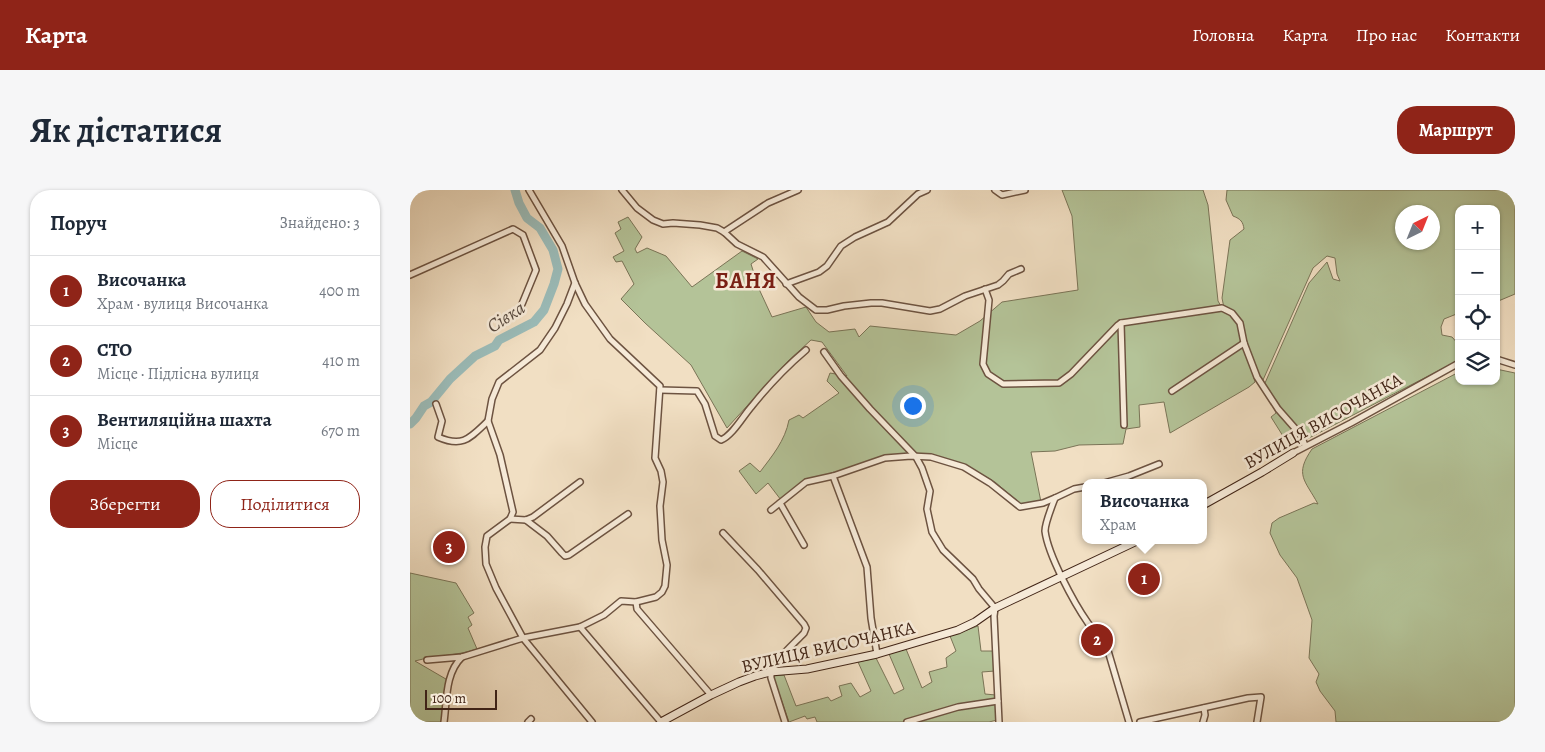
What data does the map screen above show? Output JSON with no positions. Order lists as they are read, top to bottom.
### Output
{
  "streets": {
    "street": ["ВУЛИЦЯ ВИСОЧАНКА"]
  },
  "districts": ["БАНЯ"],
  "water": ["Сівка"],
  "scale_bar": "100 m",
  "north": "top right",
  "page": {
    "header": "Карта",
    "nav": [
      "Головна",
      "Карта",
      "Про нас",
      "Контакти"
    ],
    "title": "Як дістатися",
    "buttons": [
      "Маршрут",
      ["Зберегти", "Поділитися"]
    ],
    "heading": ["Поруч", "Знайдено: 3"],
    "map_buttons": ["+", "−"],
    "list": [
      {
        "mark": "1",
        "name": "Височанка",
        "note": "Храм · вулиця Височанка",
        "value": "400 m"
      },
      {
        "mark": "2",
        "name": "СТО",
        "note": "Місце · Підлісна вулиця",
        "value": "410 m"
      },
      {
        "mark": "3",
        "name": "Вентиляційна шахта",
        "note": "Місце",
        "value": "670 m"
      }
    ],
    "popup": ["Височанка", "Храм"],
    "pins": ["3", "1", "2"],
    "scale": "100 m"
  }
}
